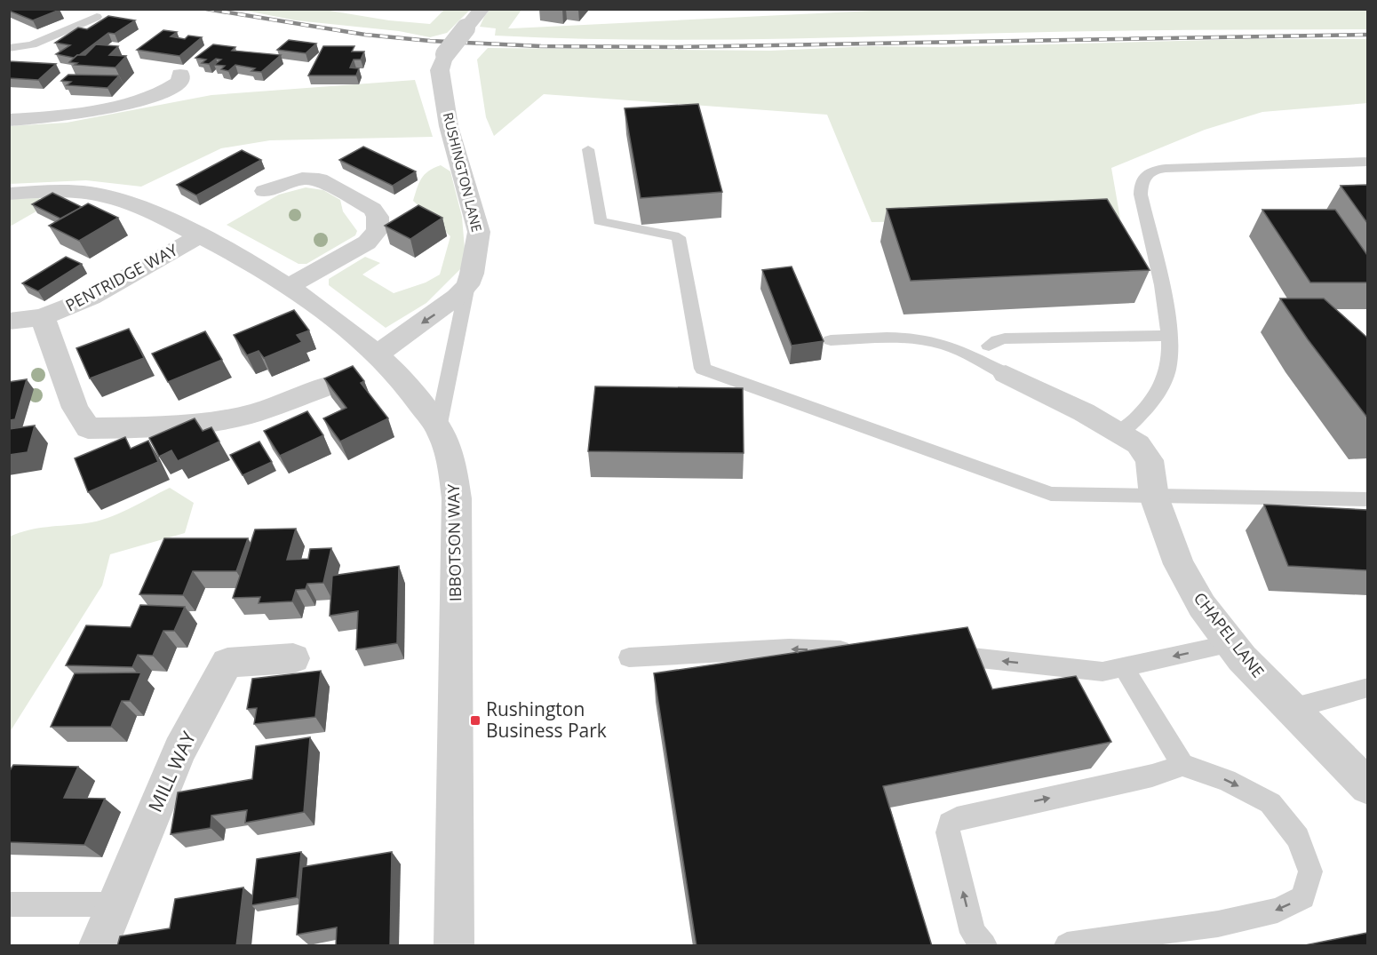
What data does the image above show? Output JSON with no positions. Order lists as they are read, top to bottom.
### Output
{
  "streets": {
    "street": [
      "RUSHINGTON LANE",
      "PENTRIDGE WAY",
      "IBBOTSON WAY",
      "CHAPEL LANE",
      "MILL WAY"
    ]
  },
  "crossings": [
    ["RUSHINGTON LANE", "IBBOTSON WAY"],
    ["PENTRIDGE WAY", "IBBOTSON WAY"]
  ],
  "places": {
    "transit": ["Rushington Business Park"]
  }
}
